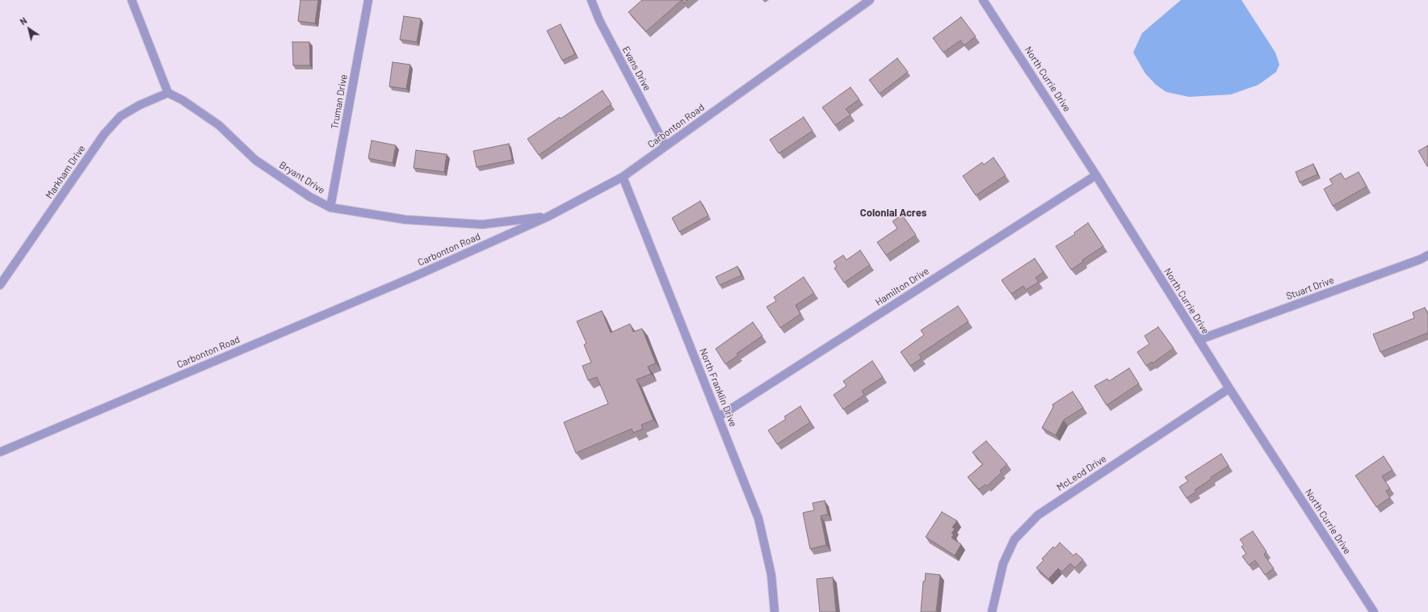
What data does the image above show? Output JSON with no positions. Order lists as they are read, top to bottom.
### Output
{
  "streets": {
    "street": [
      "Evans Drive",
      "North Currie Drive",
      "Truman Drive",
      "Carbonton Road",
      "Markham Drive",
      "Bryant Drive",
      "Hamilton Drive",
      "Stuart Drive",
      "North Franklin Drive",
      "McLeod Drive"
    ]
  },
  "crossings": [
    ["Evans Drive", "Carbonton Road"],
    ["North Currie Drive", "Hamilton Drive"],
    ["North Currie Drive", "Stuart Drive"],
    ["North Currie Drive", "McLeod Drive"],
    ["Truman Drive", "Bryant Drive"],
    ["Carbonton Road", "Bryant Drive"],
    ["Carbonton Road", "North Franklin Drive"],
    ["Markham Drive", "Bryant Drive"],
    ["Hamilton Drive", "North Franklin Drive"]
  ],
  "districts": ["Colonial Acres"],
  "north": "top left"
}
